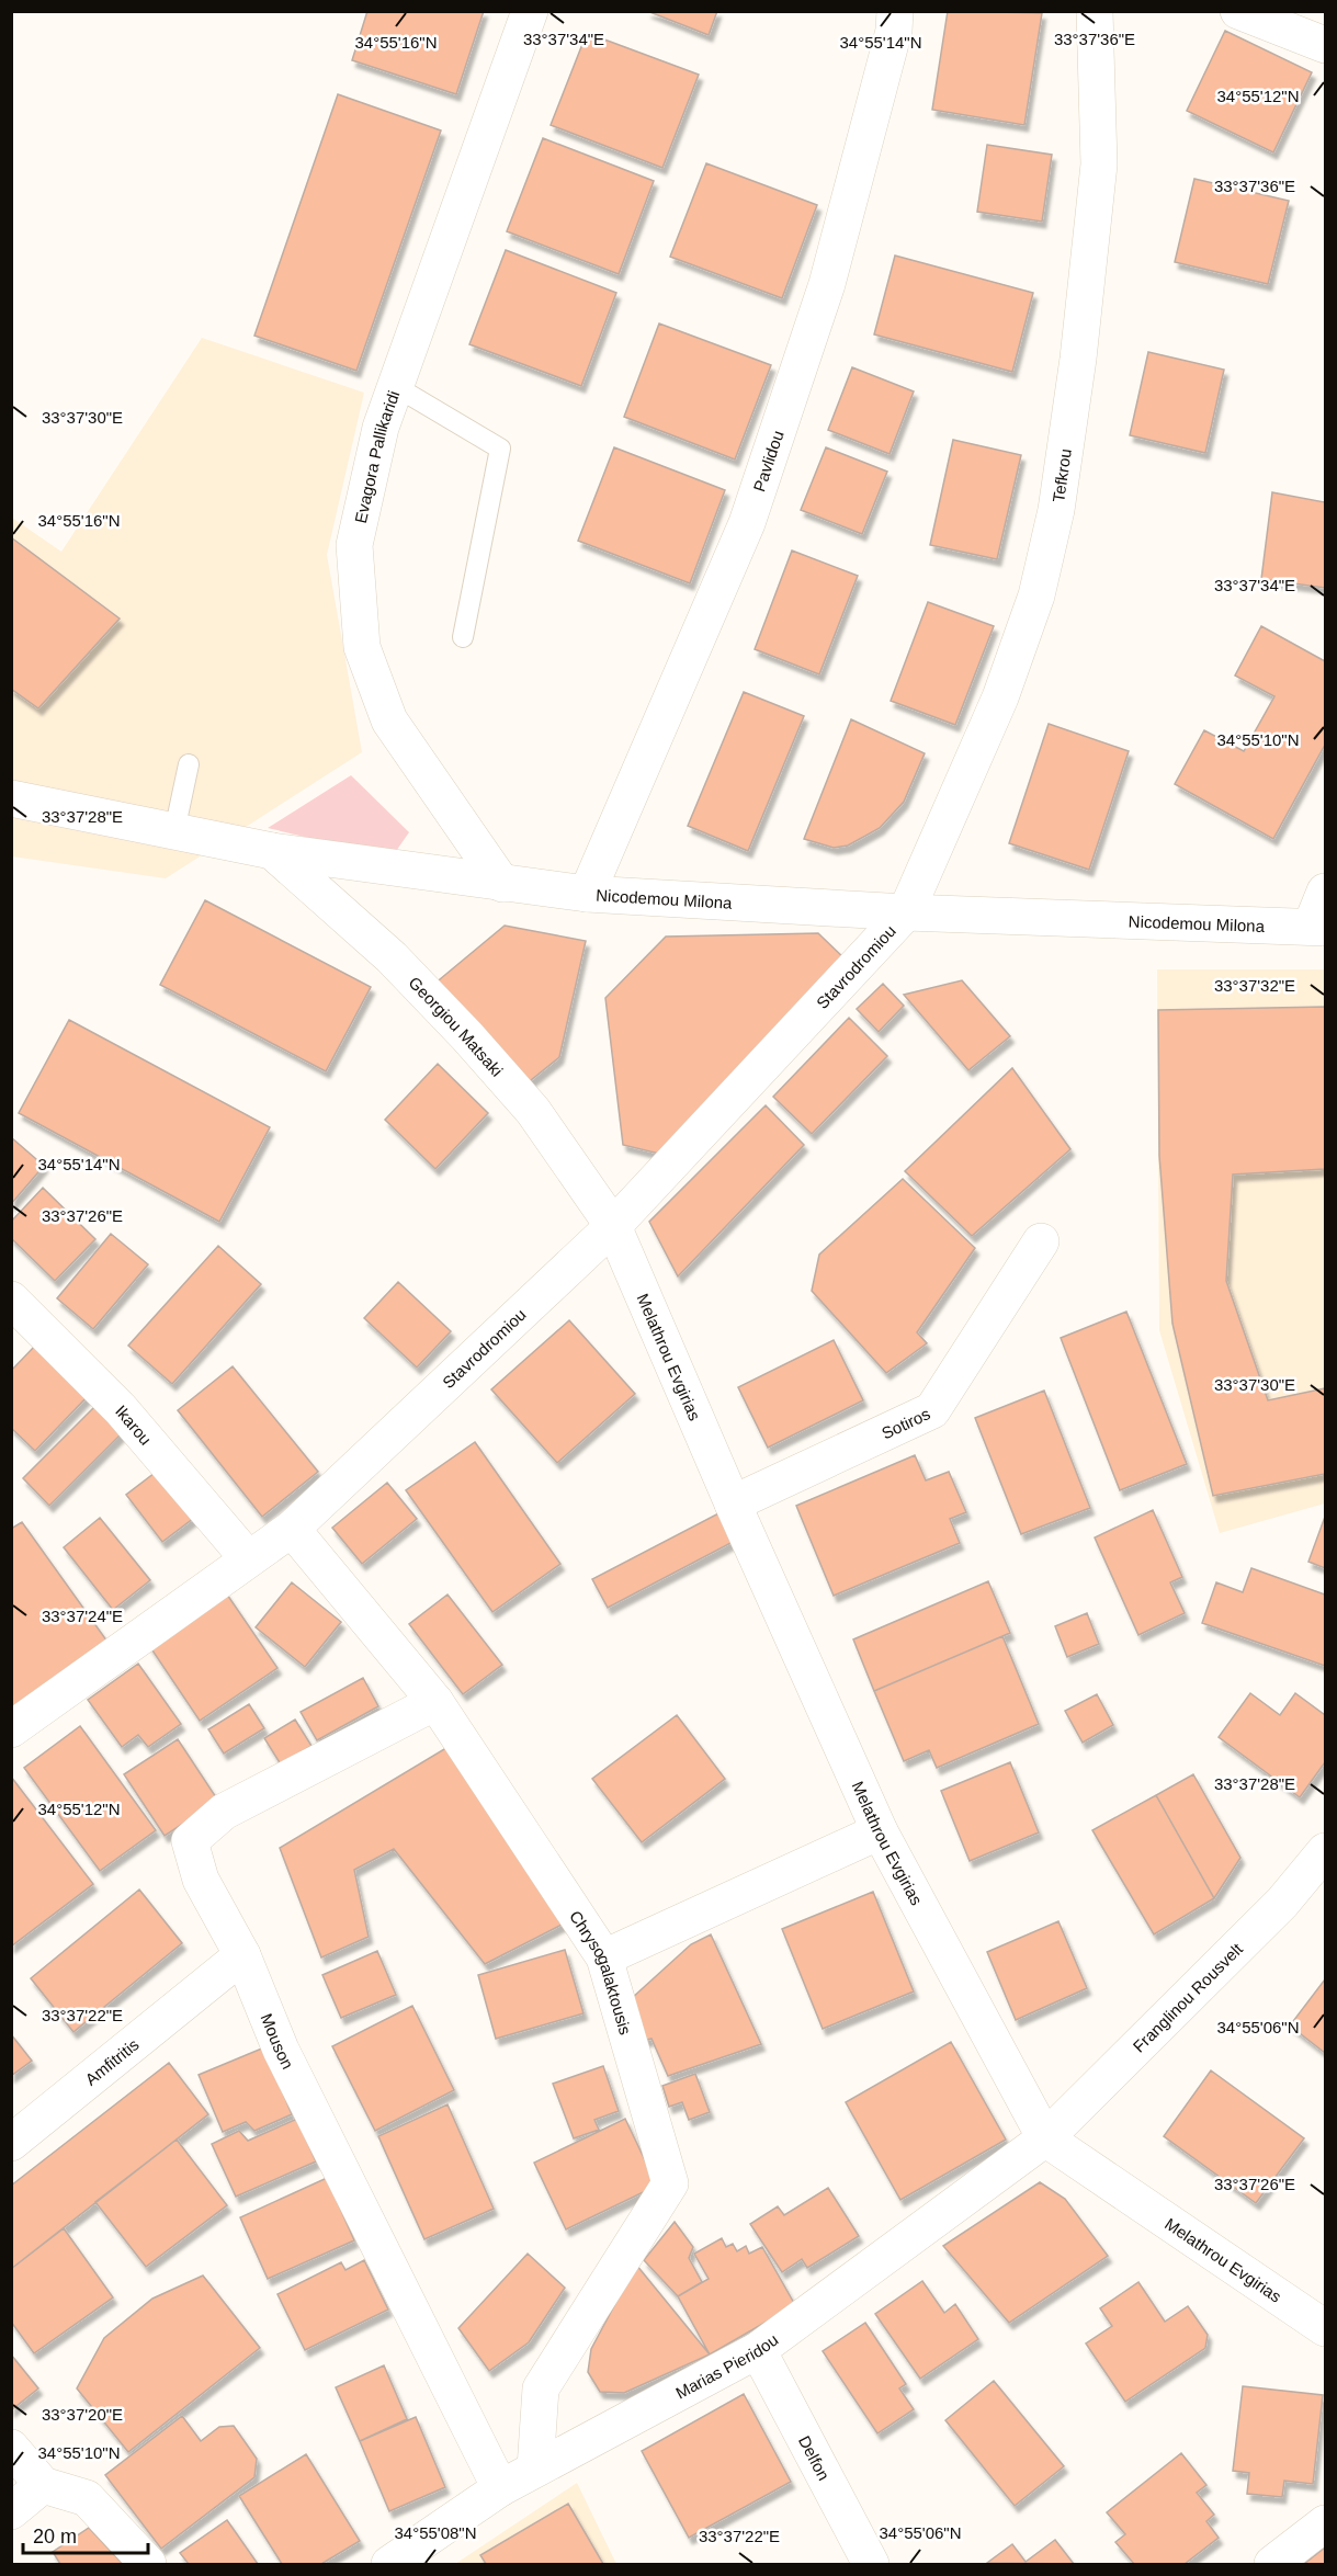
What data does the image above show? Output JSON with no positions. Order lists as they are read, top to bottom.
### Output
{
  "streets": {
    "street": [
      "Evagora Pallikaridi",
      "Pavlidou",
      "Tefkrou",
      "Nicodemou Milona",
      "Stavrodromiou",
      "Georgiou Matsaki",
      "Melathrou Evgirias",
      "Sotiros",
      "Ikarou",
      "Chrysogalaktousis",
      "Franglinou Rousvelt",
      "Mouson",
      "Amfitritis",
      "Marias Pieridou",
      "Delfon"
    ]
  },
  "crossings": [
    ["Evagora Pallikaridi", "Nicodemou Milona"],
    ["Pavlidou", "Nicodemou Milona"],
    ["Tefkrou", "Nicodemou Milona"],
    ["Tefkrou", "Stavrodromiou"],
    ["Nicodemou Milona", "Stavrodromiou"],
    ["Nicodemou Milona", "Georgiou Matsaki"],
    ["Stavrodromiou", "Georgiou Matsaki"],
    ["Stavrodromiou", "Melathrou Evgirias"],
    ["Stavrodromiou", "Ikarou"],
    ["Stavrodromiou", "Chrysogalaktousis"],
    ["Georgiou Matsaki", "Melathrou Evgirias"],
    ["Melathrou Evgirias", "Sotiros"],
    ["Melathrou Evgirias", "Franglinou Rousvelt"],
    ["Melathrou Evgirias", "Marias Pieridou"],
    ["Chrysogalaktousis", "Mouson"],
    ["Chrysogalaktousis", "Marias Pieridou"],
    ["Franglinou Rousvelt", "Marias Pieridou"],
    ["Mouson", "Amfitritis"],
    ["Mouson", "Marias Pieridou"],
    ["Marias Pieridou", "Delfon"]
  ],
  "scale_bar": "20 m",
  "coordinates": [
    "33°37'34\"E",
    "33°37'36\"E",
    "34°55'16\"N",
    "34°55'14\"N",
    "34°55'12\"N",
    "33°37'30\"E",
    "34°55'10\"N",
    "33°37'28\"E",
    "33°37'32\"E",
    "33°37'26\"E",
    "33°37'24\"E",
    "33°37'22\"E",
    "34°55'06\"N",
    "33°37'20\"E",
    "34°55'08\"N"
  ]
}
